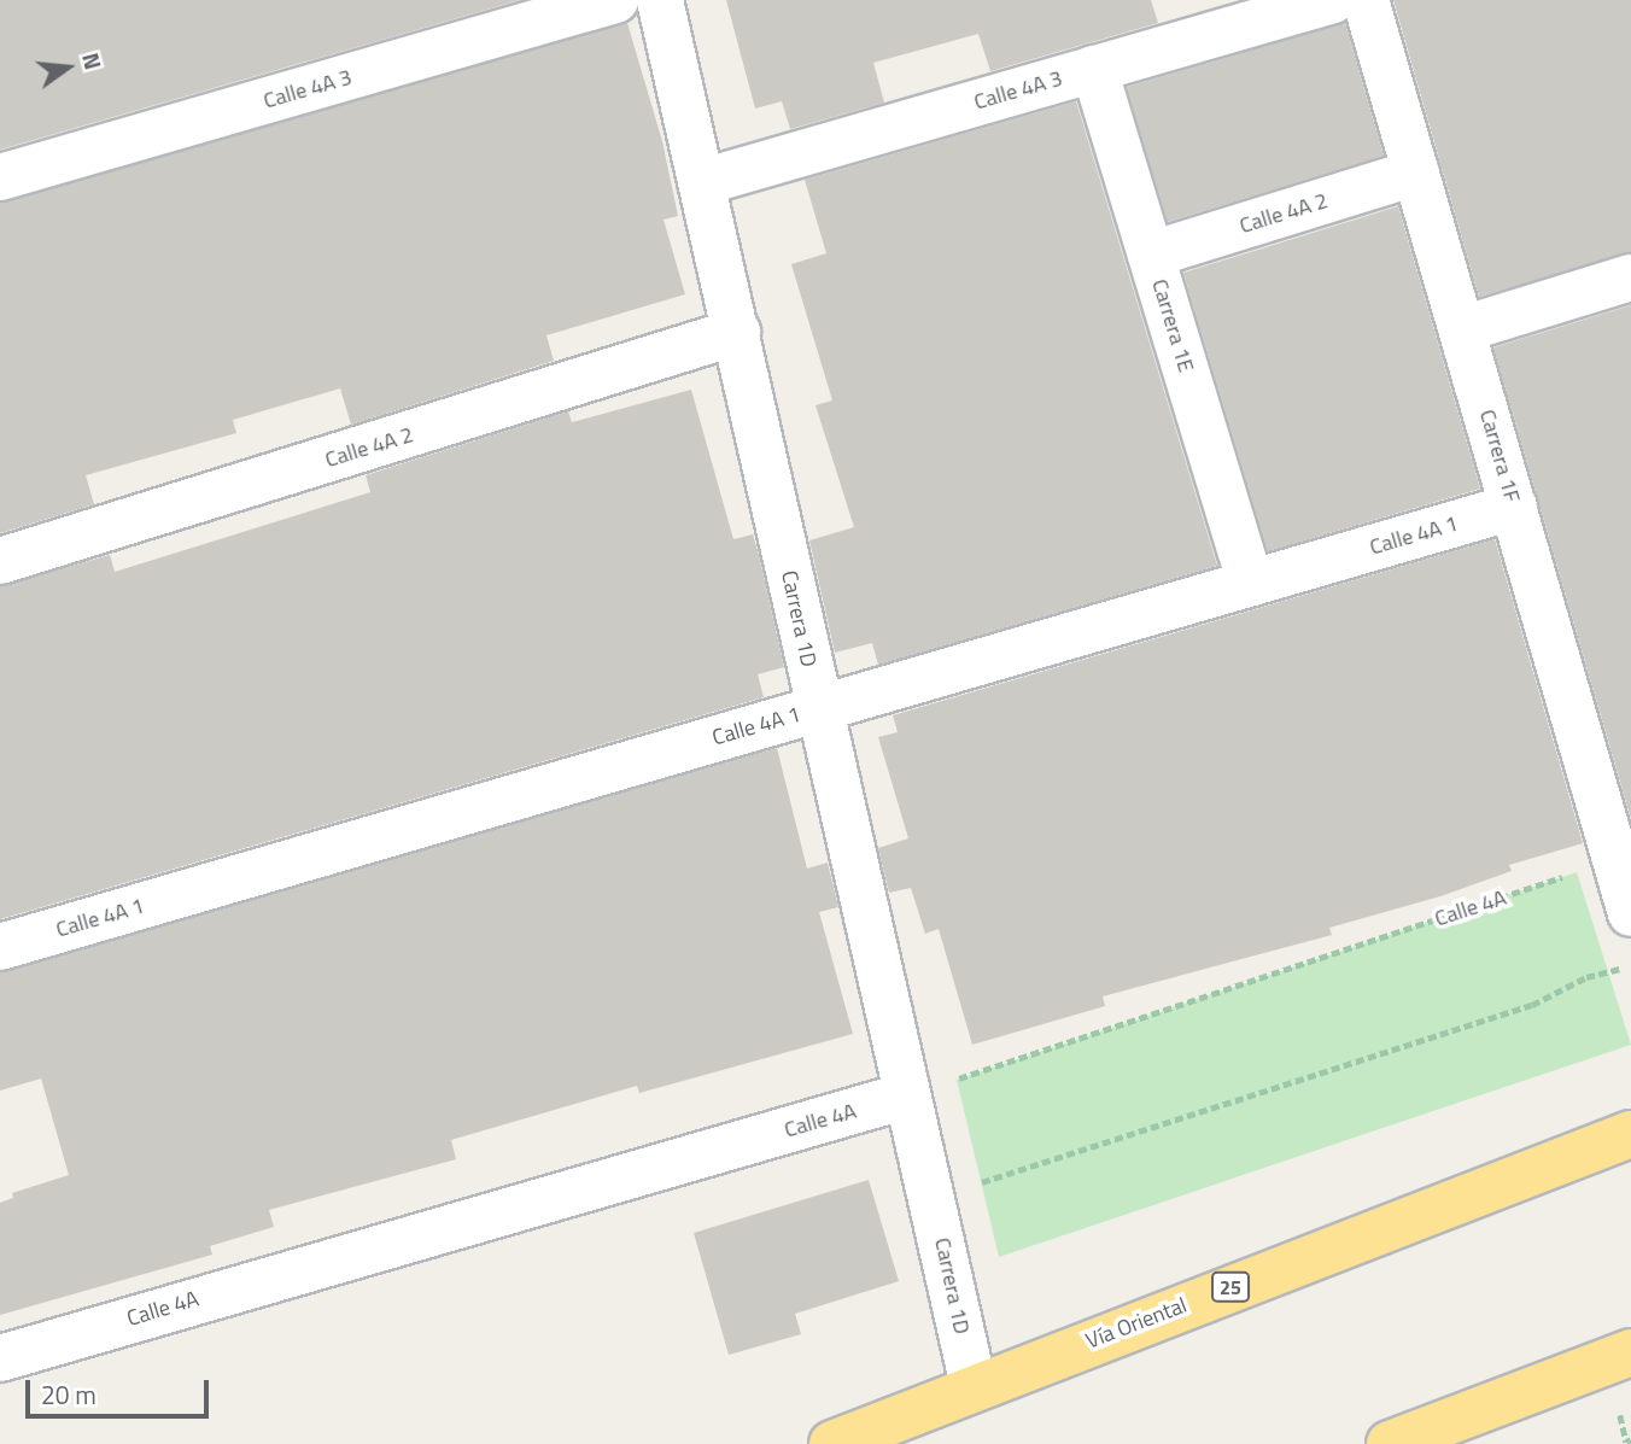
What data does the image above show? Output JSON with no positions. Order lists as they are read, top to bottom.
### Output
{
  "streets": {
    "highway": ["25", "Vía Oriental"],
    "street": [
      "Calle 4A 3",
      "Calle 4A 2",
      "Carrera 1E",
      "Carrera 1F",
      "Calle 4A 1",
      "Carrera 1D",
      "Calle 4A"
    ]
  },
  "crossings": [
    ["Calle 4A 3", "Carrera 1E"],
    ["Calle 4A 3", "Carrera 1D"],
    ["Calle 4A 2", "Carrera 1E"],
    ["Calle 4A 2", "Carrera 1F"],
    ["Calle 4A 2", "Carrera 1D"],
    ["Carrera 1E", "Calle 4A 1"],
    ["Carrera 1F", "Calle 4A 1"],
    ["Carrera 1F", "Calle 4A"],
    ["Calle 4A 1", "Carrera 1D"],
    ["Carrera 1D", "Calle 4A"],
    ["Carrera 1D", "Vía Oriental"]
  ],
  "scale_bar": "20 m",
  "north": "right"
}
